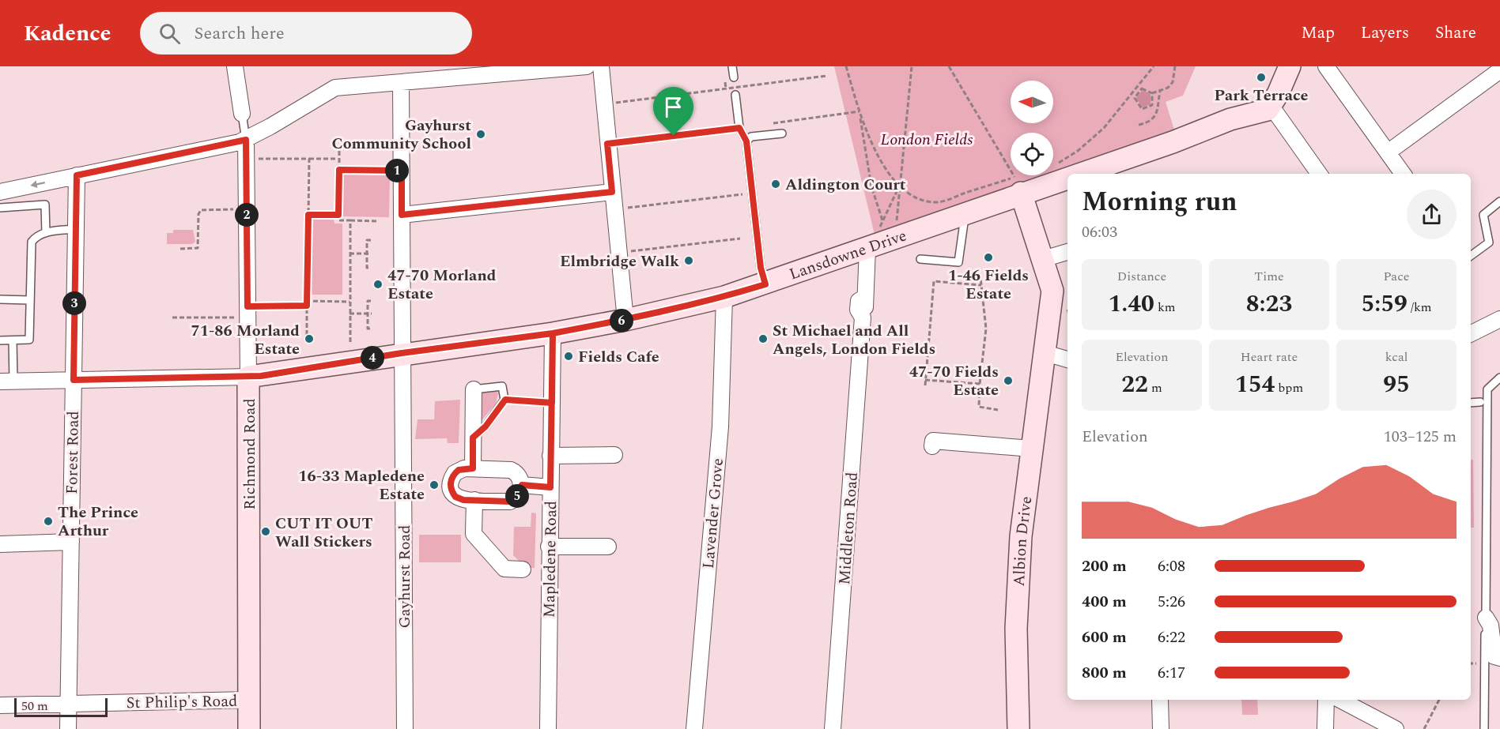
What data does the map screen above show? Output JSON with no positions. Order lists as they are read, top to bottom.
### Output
{
  "streets": {
    "street": [
      "Lansdowne Drive",
      "Forest Road",
      "Richmond Road",
      "Lavender Grove",
      "Middleton Road",
      "Albion Drive",
      "Mapledene Road",
      "Gayhurst Road",
      "St Philip's Road"
    ]
  },
  "crossings": [
    ["Lansdowne Drive", "Forest Road"],
    ["Lansdowne Drive", "Richmond Road"],
    ["Lansdowne Drive", "Lavender Grove"],
    ["Lansdowne Drive", "Middleton Road"],
    ["Lansdowne Drive", "Albion Drive"],
    ["Lansdowne Drive", "Mapledene Road"],
    ["Lansdowne Drive", "Gayhurst Road"],
    ["Forest Road", "St Philip's Road"],
    ["Richmond Road", "St Philip's Road"]
  ],
  "parks": ["London Fields"],
  "places": [
    "Park Terrace",
    "Gayhurst Community School",
    "Aldington Court",
    "1-46 Fields Estate",
    "Elmbridge Walk",
    "47-70 Morland Estate",
    "71-86 Morland Estate",
    "St Michael and All Angels, London Fields",
    "Fields Cafe",
    "47-70 Fields Estate",
    "16-33 Mapledene Estate",
    "The Prince Arthur",
    "CUT IT OUT Wall Stickers"
  ],
  "scale_bar": "50 m",
  "north": "left",
  "page": {
    "header": "Kadence",
    "search": "Search here",
    "nav": ["Map", "Layers", "Share"],
    "pins": [
      "1",
      "2",
      "3",
      "6",
      "4",
      "5"
    ],
    "heading": ["Morning run", "06:03"],
    "stats": [
      ["Distance", "1.40 km"],
      ["Time", "8:23"],
      ["Pace", "5:59 /km"],
      ["Elevation", "22 m"],
      ["Heart rate", "154 bpm"],
      ["kcal", "95"]
    ],
    "chart": ["Elevation", "103–125 m"],
    "list": [
      {
        "name": "200 m",
        "note": "6:08"
      },
      {
        "name": "400 m",
        "note": "5:26"
      },
      {
        "name": "600 m",
        "note": "6:22"
      },
      {
        "name": "800 m",
        "note": "6:17"
      }
    ],
    "scale": "50 m"
  }
}
